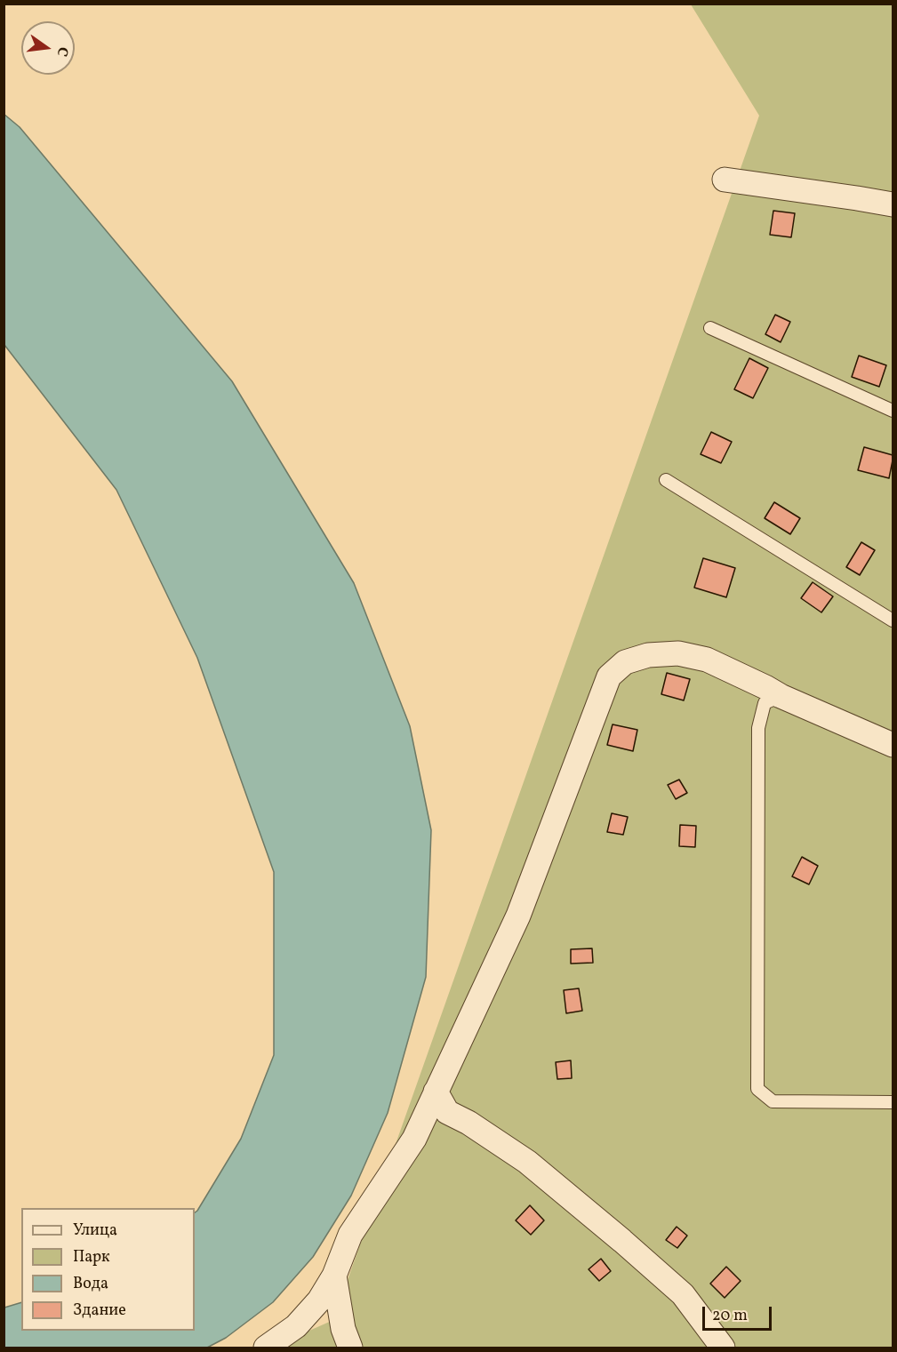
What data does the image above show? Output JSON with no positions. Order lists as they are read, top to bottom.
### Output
{
  "legend": [
    "Улица",
    "Парк",
    "Вода",
    "Здание"
  ],
  "scale_bar": "20 m",
  "north": "right"
}
